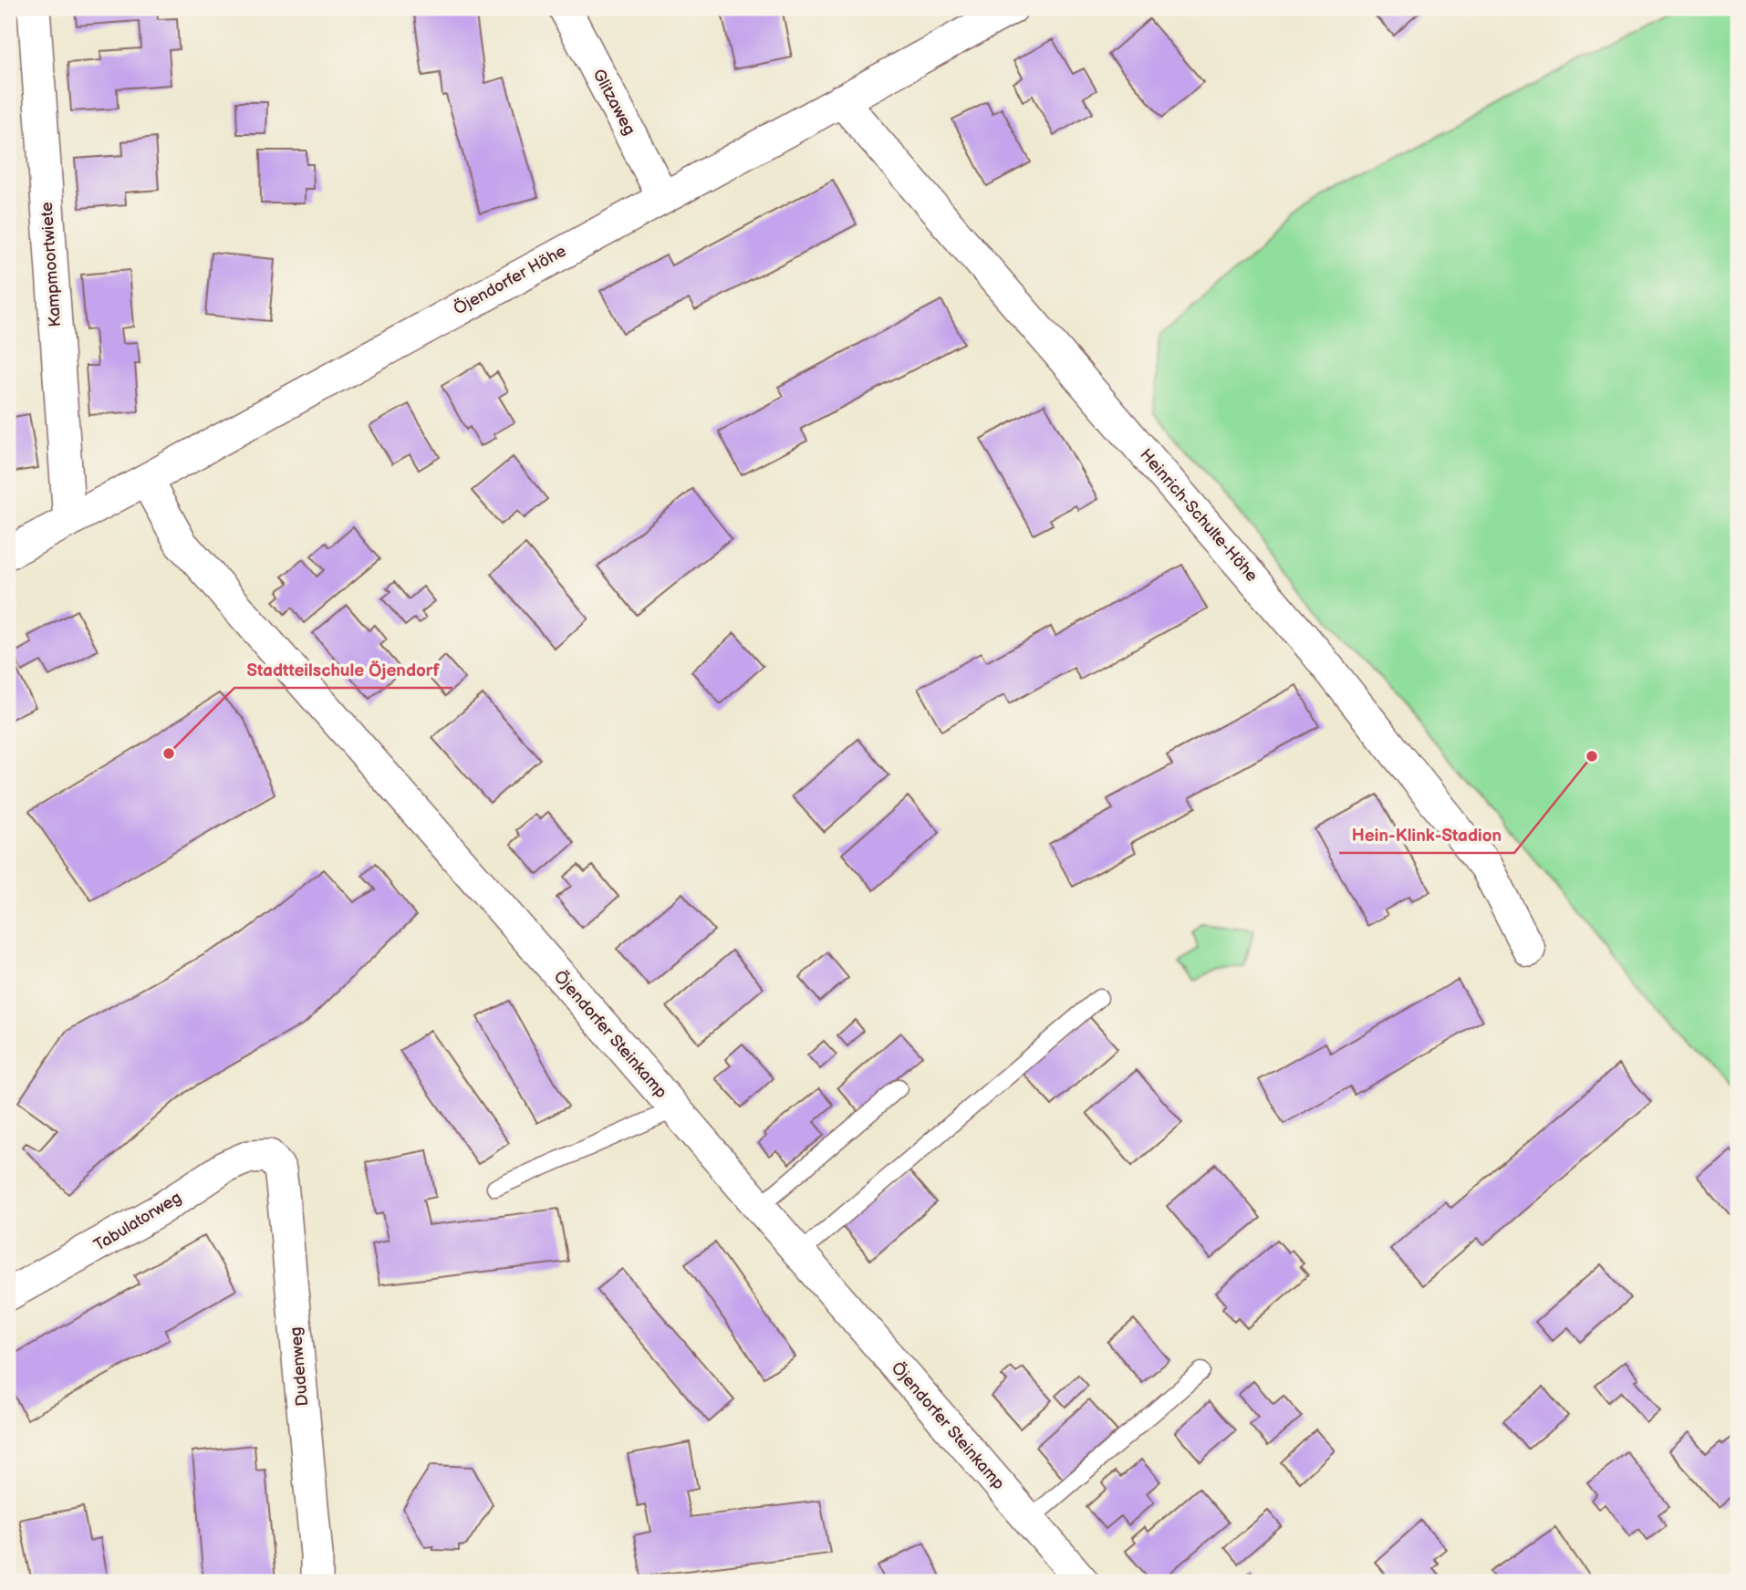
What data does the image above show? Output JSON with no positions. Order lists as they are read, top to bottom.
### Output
{
  "streets": {
    "street": [
      "Glitzaweg",
      "Kampmoortwiete",
      "Öjendorfer Höhe",
      "Heinrich-Schulte-Höhe",
      "Öjendorfer Steinkamp",
      "Tabulatorweg",
      "Dudenweg"
    ]
  },
  "crossings": [
    ["Glitzaweg", "Öjendorfer Höhe"],
    ["Kampmoortwiete", "Öjendorfer Höhe"],
    ["Öjendorfer Höhe", "Heinrich-Schulte-Höhe"],
    ["Öjendorfer Höhe", "Öjendorfer Steinkamp"],
    ["Tabulatorweg", "Dudenweg"]
  ],
  "places": ["Stadtteilschule Öjendorf", "Hein-Klink-Stadion"]
}
